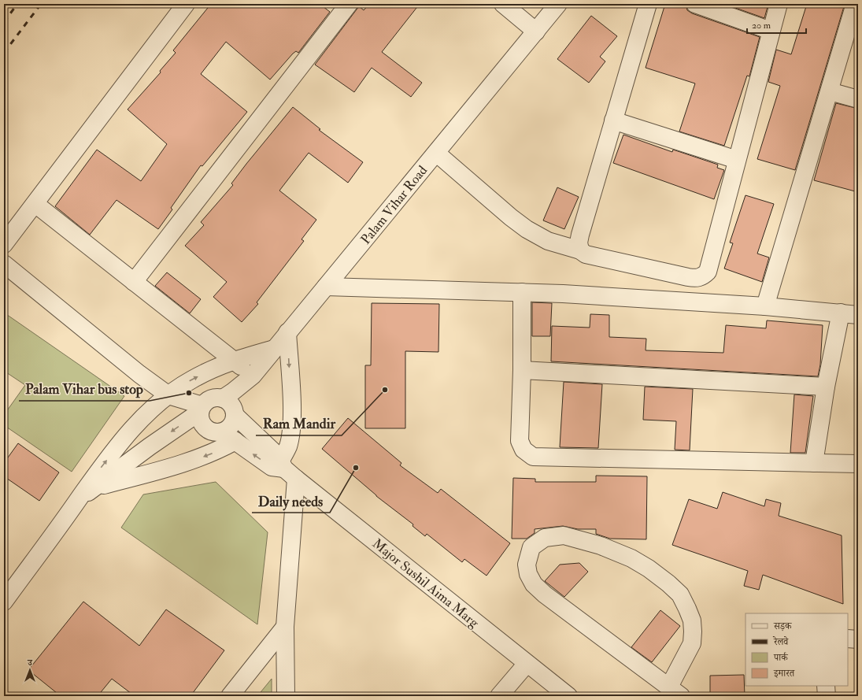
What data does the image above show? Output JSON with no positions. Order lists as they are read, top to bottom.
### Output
{
  "streets": {
    "street": ["Palam Vihar Road", "Major Sushil Aima Marg"]
  },
  "crossings": [
    ["Palam Vihar Road", "Major Sushil Aima Marg"]
  ],
  "places": ["Ram Mandir", "Palam Vihar bus stop", "Daily needs"],
  "legend": [
    "सड़क",
    "रेलवे",
    "पार्क",
    "इमारत"
  ],
  "scale_bar": "20 m",
  "north": "top"
}
